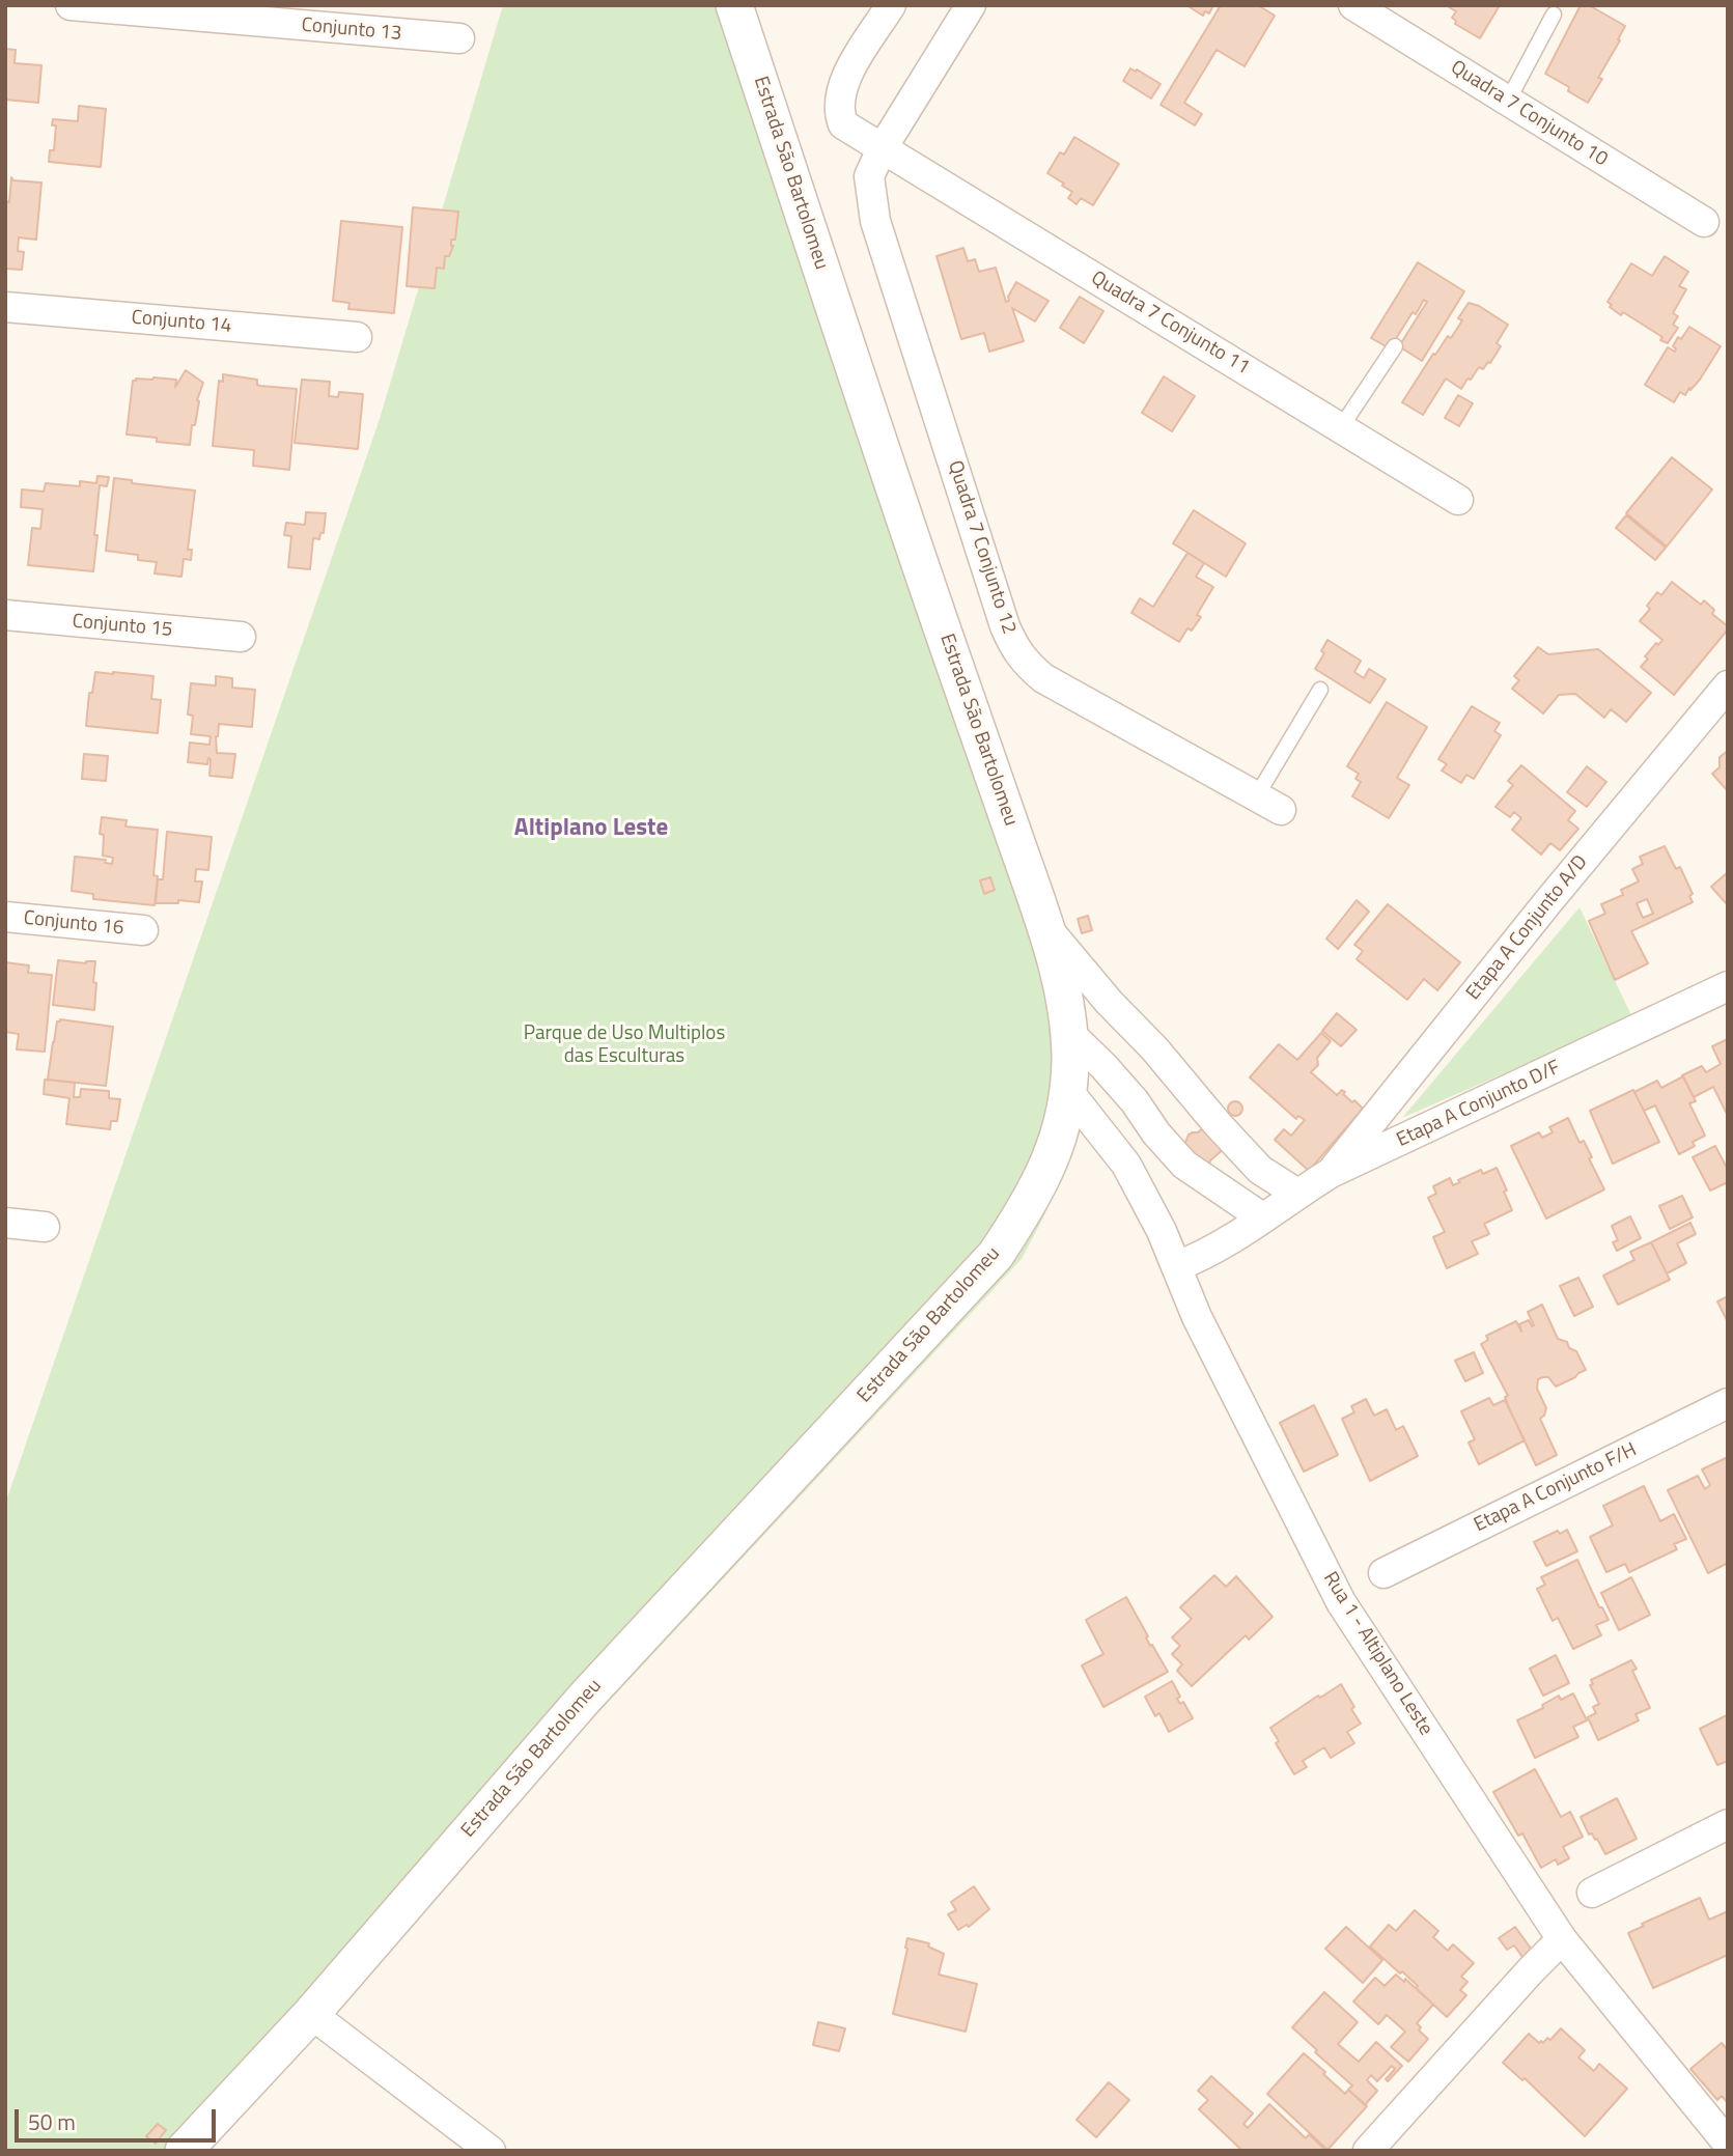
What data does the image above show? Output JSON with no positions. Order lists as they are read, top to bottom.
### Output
{
  "streets": {
    "street": [
      "Conjunto 13",
      "Quadra 7 Conjunto 10",
      "Estrada São Bartolomeu",
      "Conjunto 14",
      "Quadra 7 Conjunto 11",
      "Quadra 7 Conjunto 12",
      "Conjunto 15",
      "Conjunto 16",
      "Etapa A Conjunto A/D",
      "Etapa A Conjunto D/F",
      "Etapa A Conjunto F/H",
      "Rua 1 - Altiplano Leste"
    ]
  },
  "crossings": [
    ["Estrada São Bartolomeu", "Rua 1 - Altiplano Leste"],
    ["Quadra 7 Conjunto 11", "Quadra 7 Conjunto 12"],
    ["Etapa A Conjunto A/D", "Etapa A Conjunto D/F"],
    ["Etapa A Conjunto D/F", "Rua 1 - Altiplano Leste"]
  ],
  "districts": ["Altiplano Leste"],
  "parks": ["Parque de Uso Multiplos das Esculturas"],
  "scale_bar": "50 m"
}
